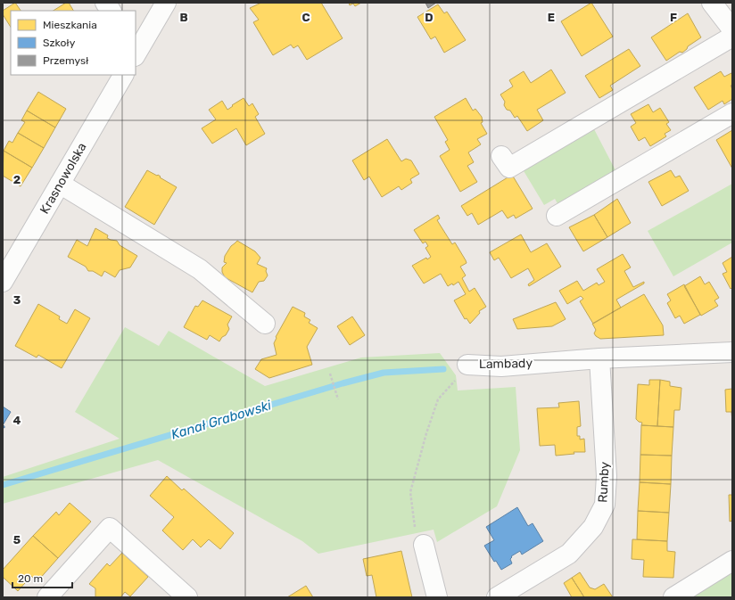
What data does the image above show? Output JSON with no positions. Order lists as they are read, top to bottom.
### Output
{
  "streets": {
    "street": ["Krasnowolska", "Lambady", "Rumby"]
  },
  "crossings": [
    ["Lambady", "Rumby"]
  ],
  "water": ["Kanał Grabowski"],
  "legend": ["Mieszkania", "Szkoły", "Przemysł"],
  "scale_bar": "20 m",
  "grid": {
    "columns": [
      "B",
      "C",
      "D",
      "E",
      "F"
    ],
    "rows": [
      "2",
      "3",
      "4",
      "5"
    ]
  }
}
